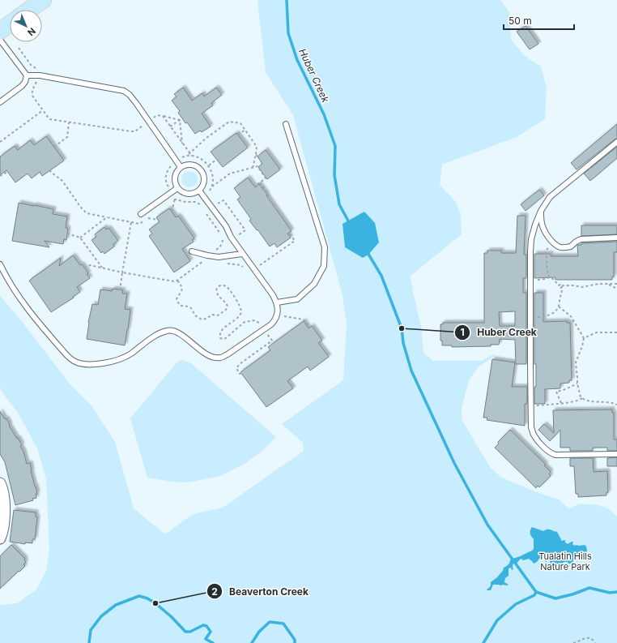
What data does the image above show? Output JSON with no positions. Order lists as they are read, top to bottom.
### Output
{
  "water": ["Huber Creek"],
  "parks": ["Tualatin Hills Nature Park"],
  "places": ["Huber Creek", "Beaverton Creek"],
  "scale_bar": "50 m",
  "north": "bottom right"
}
